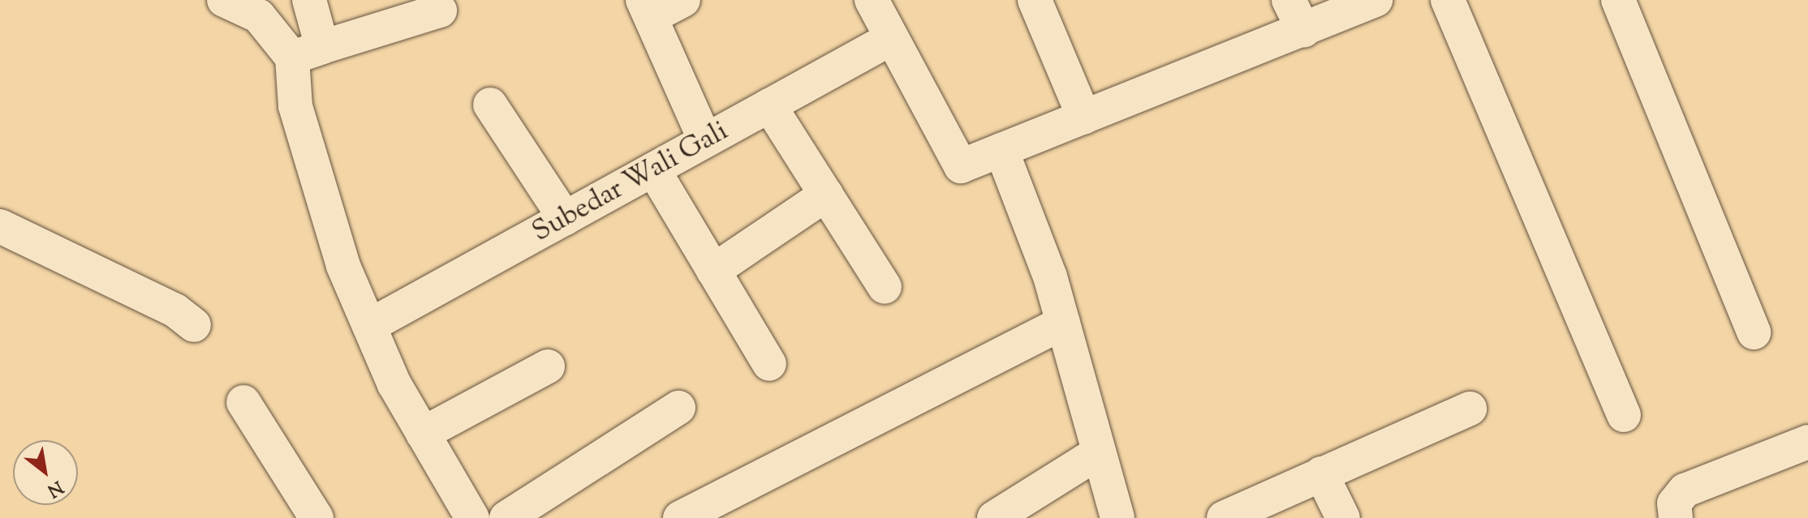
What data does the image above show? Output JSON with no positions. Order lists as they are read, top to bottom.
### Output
{
  "streets": {
    "street": ["Subedar Wali Gali"]
  },
  "north": "bottom right"
}
